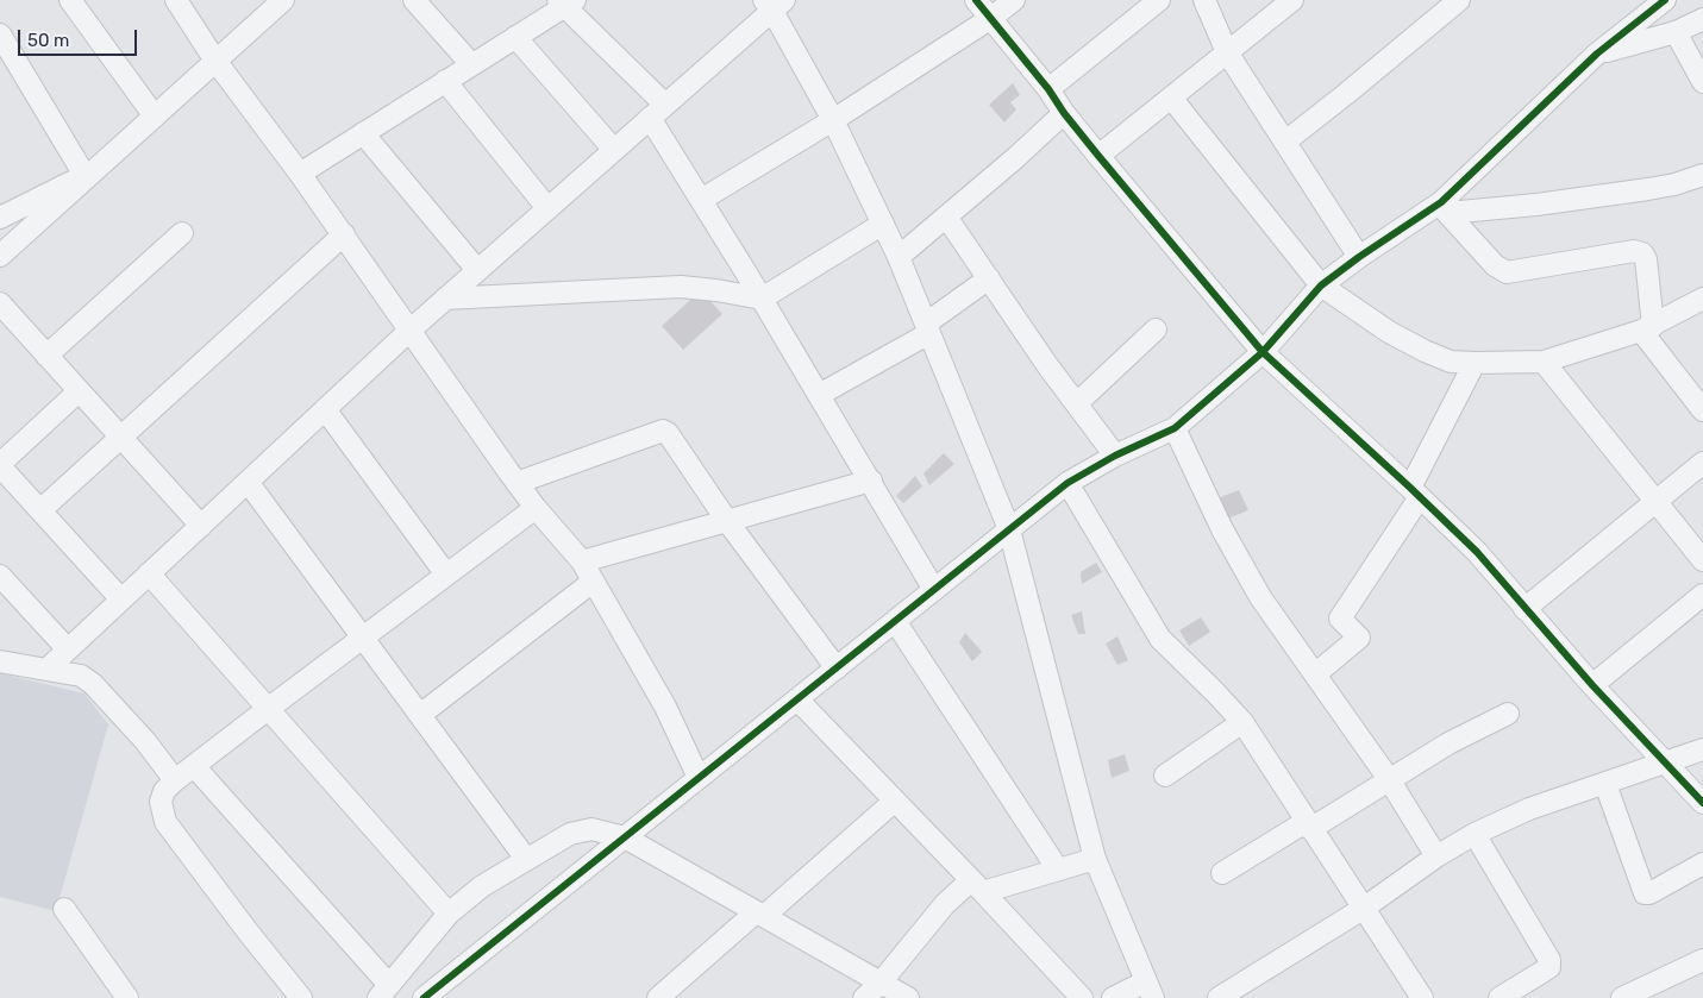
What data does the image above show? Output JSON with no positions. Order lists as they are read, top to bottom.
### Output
{
  "scale_bar": "50 m"
}
